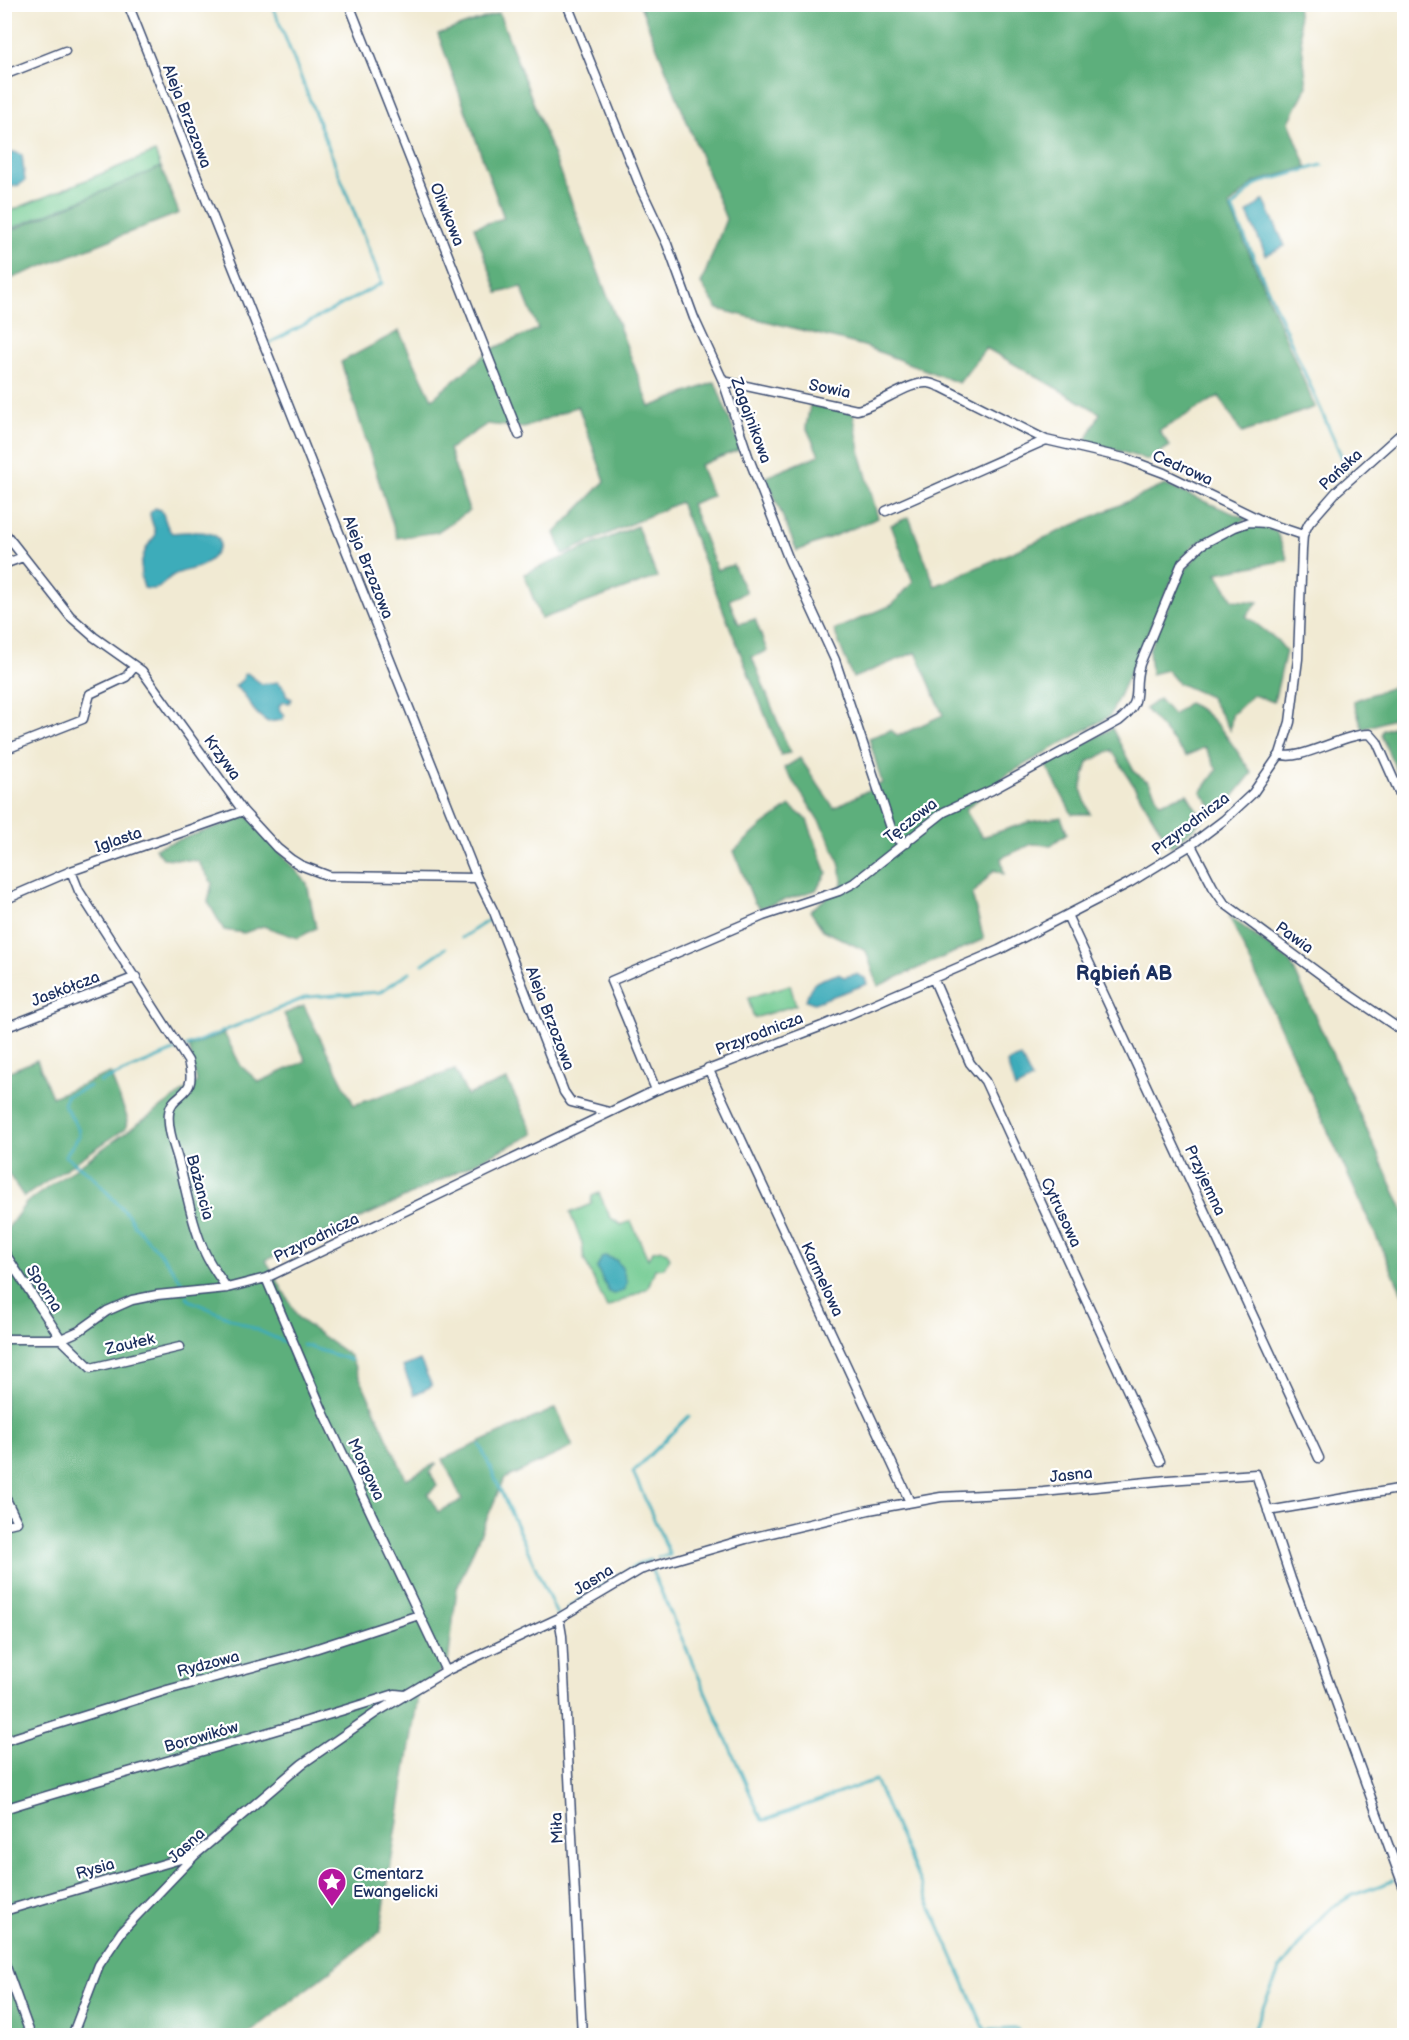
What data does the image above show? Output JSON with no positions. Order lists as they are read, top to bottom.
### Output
{
  "streets": {
    "street": [
      "Aleja Brzozowa",
      "Oliwkowa",
      "Sowia",
      "Zagajnikowa",
      "Cedrowa",
      "Pańska",
      "Krzywa",
      "Tęczowa",
      "Przyrodnicza",
      "Iglasta",
      "Pawia",
      "Jaskółcza",
      "Przyjemna",
      "Bażancia",
      "Cytrusowa",
      "Karmelowa",
      "Sporna",
      "Zaułek",
      "Morgowa",
      "Jasna",
      "Rydzowa",
      "Borowików",
      "Miła",
      "Rysia"
    ]
  },
  "crossings": [
    ["Aleja Brzozowa", "Krzywa"],
    ["Aleja Brzozowa", "Przyrodnicza"],
    ["Sowia", "Zagajnikowa"],
    ["Sowia", "Cedrowa"],
    ["Zagajnikowa", "Tęczowa"],
    ["Cedrowa", "Pańska"],
    ["Cedrowa", "Tęczowa"],
    ["Cedrowa", "Przyrodnicza"],
    ["Pańska", "Przyrodnicza"],
    ["Krzywa", "Iglasta"],
    ["Tęczowa", "Przyrodnicza"],
    ["Przyrodnicza", "Pawia"],
    ["Przyrodnicza", "Przyjemna"],
    ["Przyrodnicza", "Bażancia"],
    ["Przyrodnicza", "Cytrusowa"],
    ["Przyrodnicza", "Karmelowa"],
    ["Przyrodnicza", "Sporna"],
    ["Przyrodnicza", "Zaułek"],
    ["Przyrodnicza", "Morgowa"],
    ["Jaskółcza", "Bażancia"],
    ["Karmelowa", "Jasna"],
    ["Sporna", "Zaułek"],
    ["Morgowa", "Jasna"],
    ["Morgowa", "Rydzowa"],
    ["Jasna", "Borowików"],
    ["Jasna", "Miła"],
    ["Jasna", "Rysia"]
  ],
  "districts": ["Rąbień AB"],
  "places": {
    "place": ["Cmentarz Ewangelicki"]
  }
}
